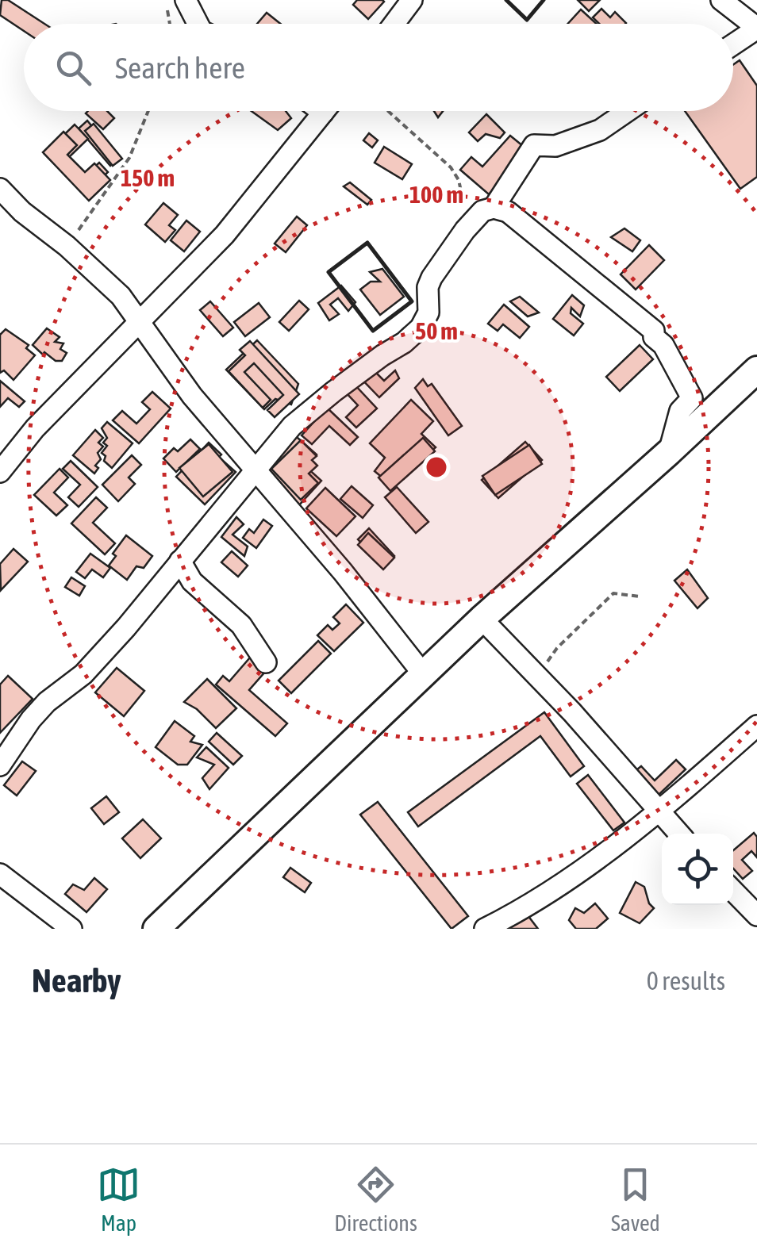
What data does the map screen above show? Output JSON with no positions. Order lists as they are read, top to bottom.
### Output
{
  "page": {
    "search": "Search here",
    "heading": ["Nearby", "0 results"],
    "nav": ["Map", "Directions", "Saved"]
  },
  "rings": ["150 m", "100 m", "50 m"]
}
